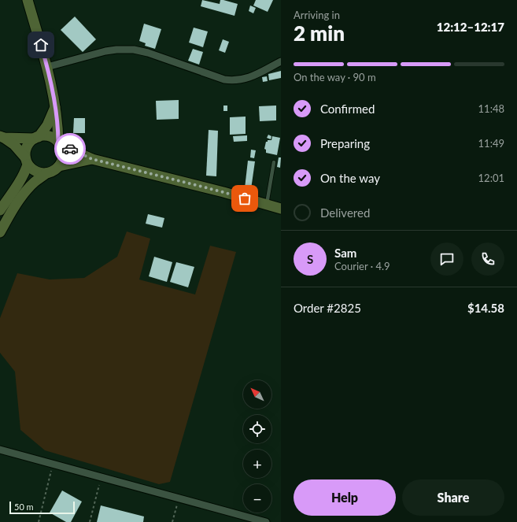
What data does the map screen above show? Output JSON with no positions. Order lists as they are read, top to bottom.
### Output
{
  "scale_bar": "50 m",
  "north": "top left",
  "page": {
    "heading": ["2 min", "Arriving in", "12:12–12:17"],
    "panel": [
      "Sam",
      "Courier · 4.9",
      "Order #2825",
      "$14.58"
    ],
    "bar": "On the way · 90 m",
    "list": [
      ["Confirmed", "11:48"],
      ["Preparing", "11:49"],
      ["On the way", "12:01"],
      "Delivered"
    ],
    "round": "S",
    "map_buttons": ["+", "−"],
    "buttons": ["Help", "Share"],
    "scale": "50 m"
  }
}
